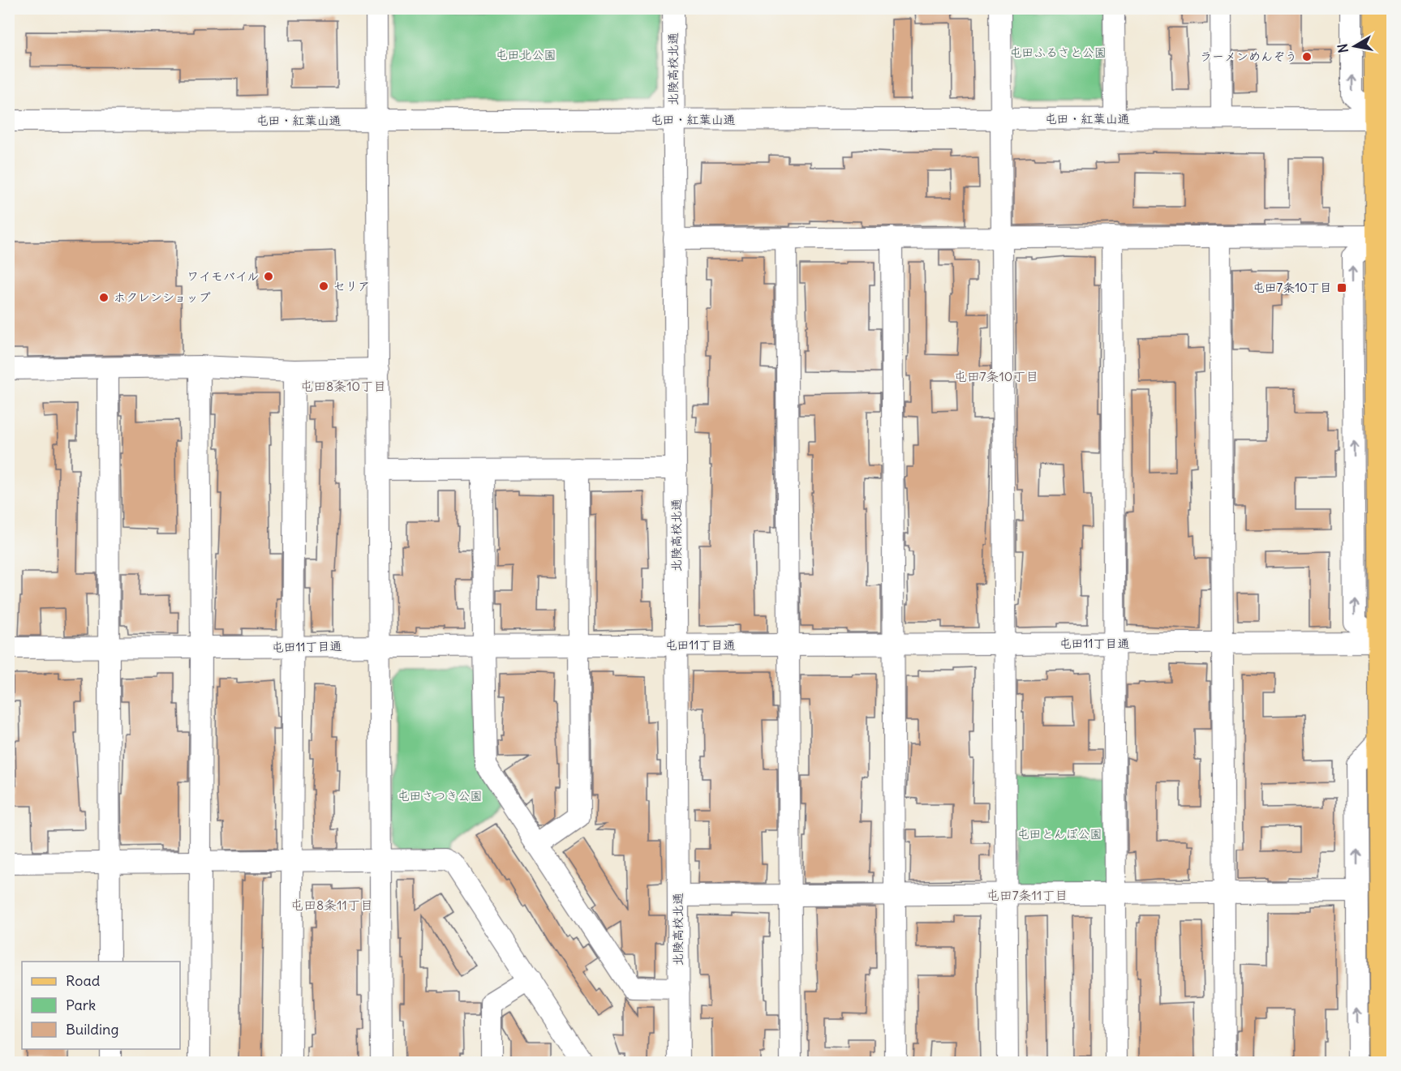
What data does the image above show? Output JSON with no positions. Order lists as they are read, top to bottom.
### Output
{
  "streets": {
    "street": ["北陵高校北通", "屯田・紅葉山通", "屯田11丁目通"]
  },
  "crossings": [
    ["北陵高校北通", "屯田・紅葉山通"],
    ["北陵高校北通", "屯田11丁目通"]
  ],
  "districts": [
    "屯田7条10丁目",
    "屯田8条10丁目",
    "屯田7条11丁目",
    "屯田8条11丁目"
  ],
  "parks": [
    "屯田ふるさと公園",
    "屯田北公園",
    "屯田さつき公園",
    "屯田とんぼ公園"
  ],
  "places": {
    "other": [
      "ラーメンめんぞう",
      "ワイモバイル",
      "セリア",
      "ホクレンショップ"
    ],
    "transit": ["屯田7条10丁目"]
  },
  "legend": ["Road", "Park", "Building"],
  "north": "left"
}
